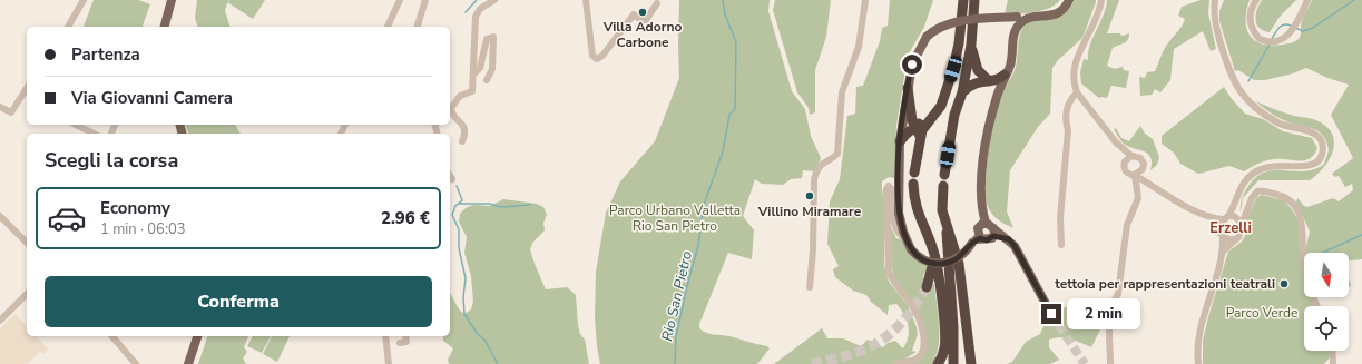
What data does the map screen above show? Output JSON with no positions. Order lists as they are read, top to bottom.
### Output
{
  "districts": ["Erzelli"],
  "water": ["Rio San Pietro"],
  "parks": ["Parco Urbano Valletta Rio San Pietro", "Parco Verde"],
  "places": ["Villa Adorno Carbone", "Villino Miramare", "tettoia per rappresentazioni teatrali"],
  "north": "bottom",
  "page": {
    "banner": ["Partenza", "Via Giovanni Camera"],
    "heading": "Scegli la corsa",
    "list": [
      {
        "name": "Economy",
        "note": "1 min · 06:03",
        "value": "2.96 €"
      }
    ],
    "buttons": "Conferma",
    "bubble": "2 min"
  }
}
